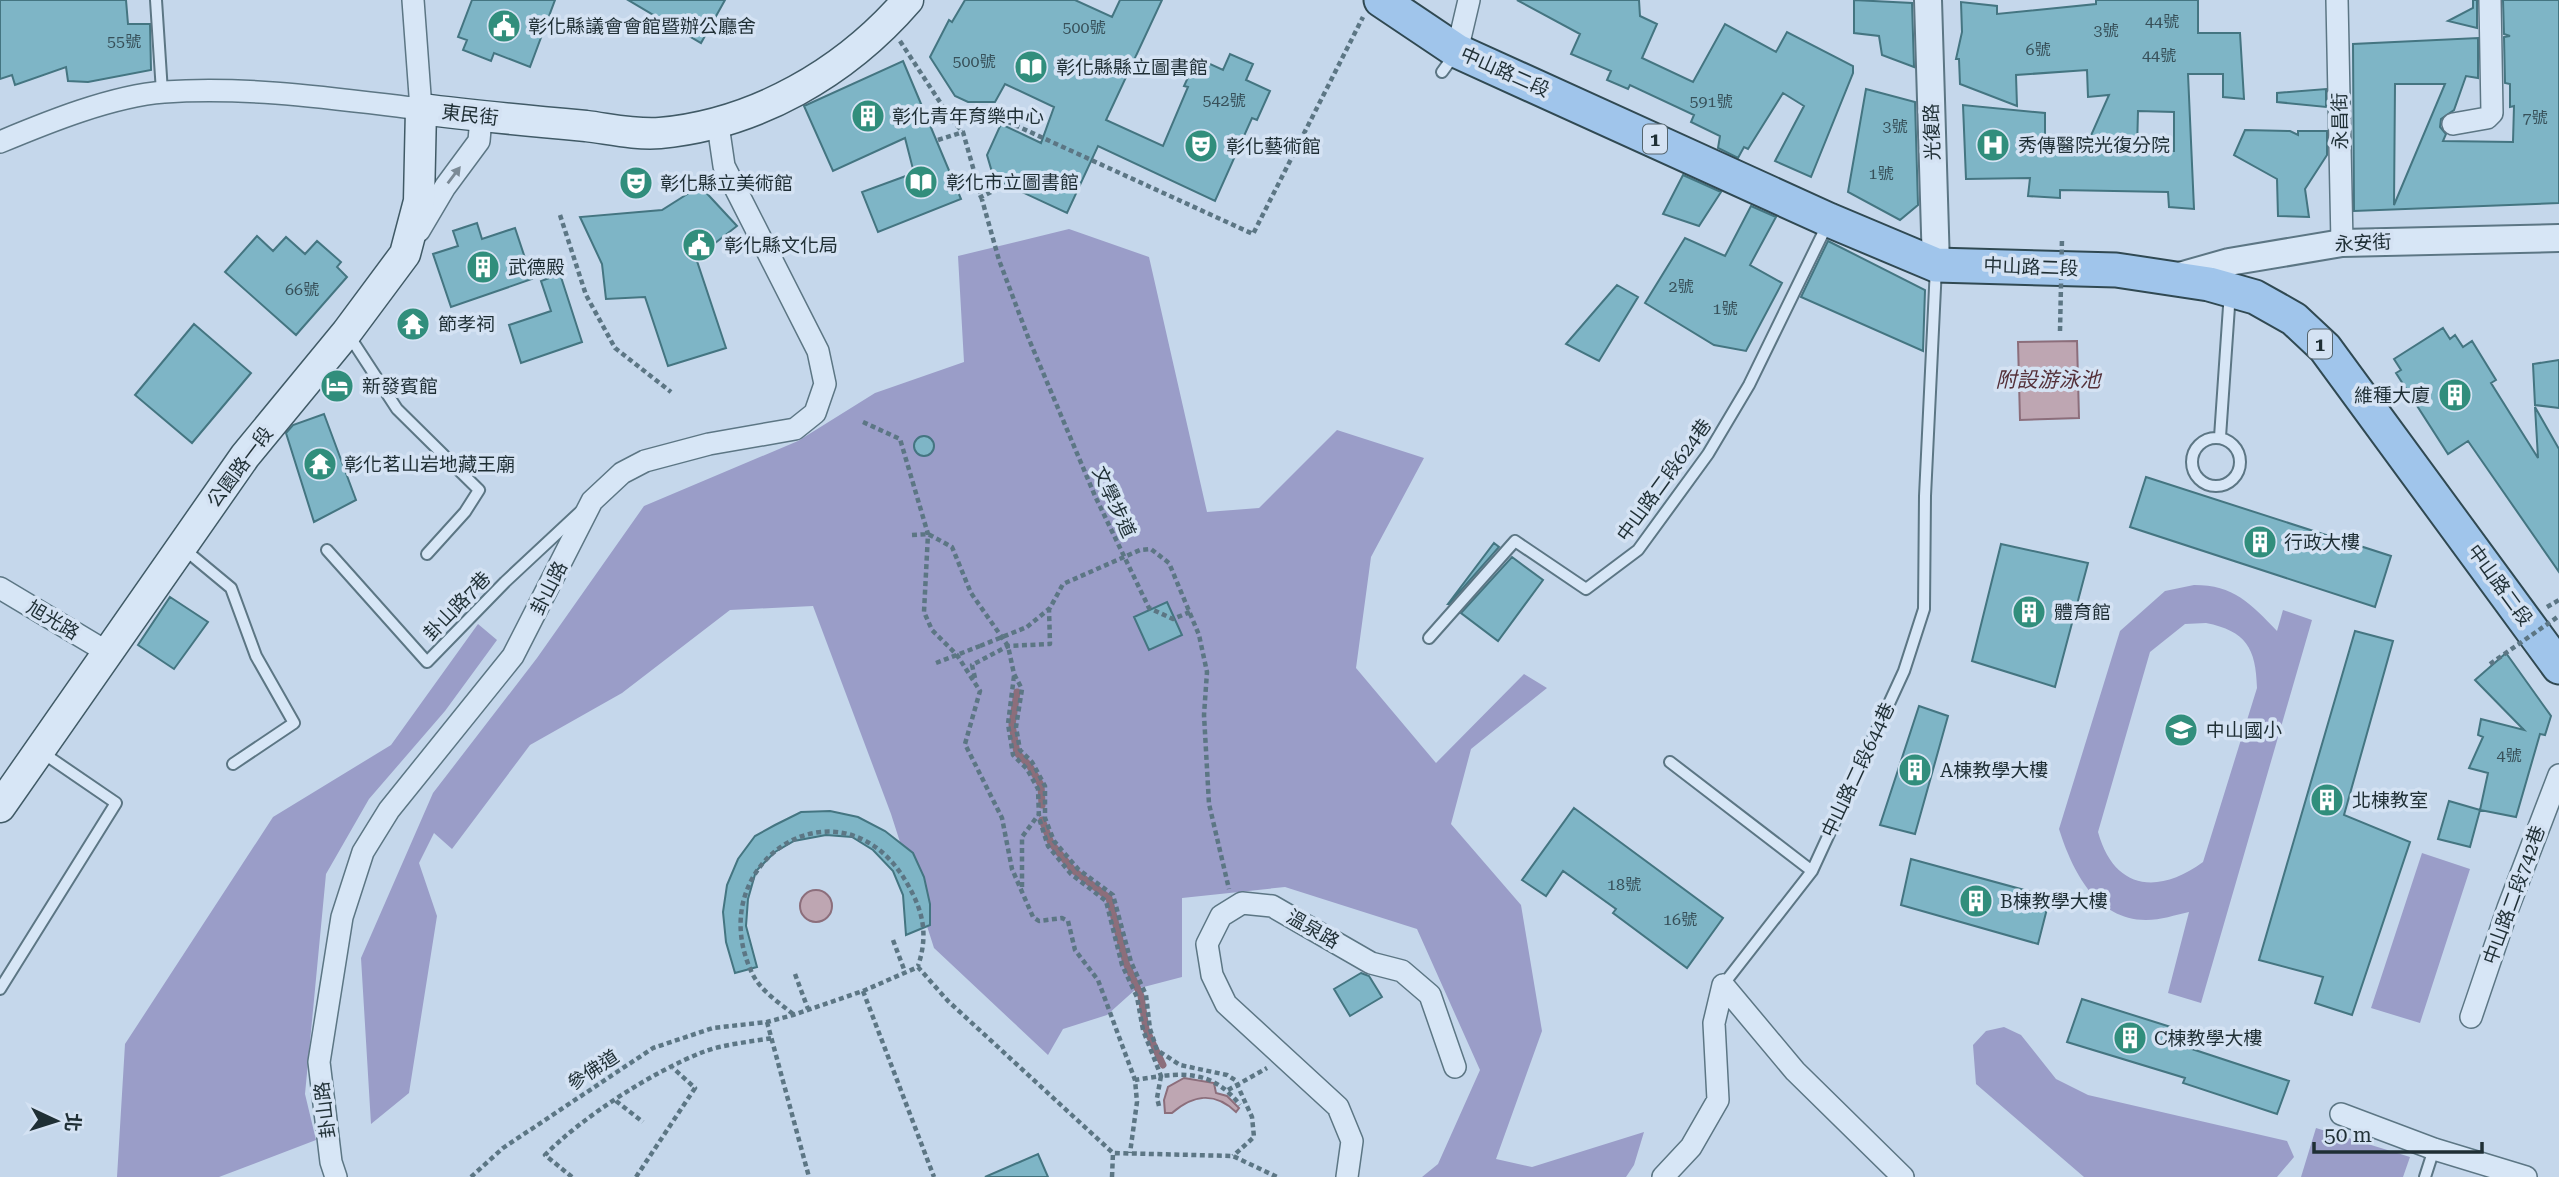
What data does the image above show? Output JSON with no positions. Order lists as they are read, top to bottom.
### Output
{
  "streets": {
    "main road": [
      "中山路二段",
      "東民街",
      "1",
      "公園路一段"
    ],
    "street": [
      "永昌街",
      "光復路",
      "永安街",
      "卦山路",
      "旭光路",
      "中山路二段742巷",
      "溫泉路"
    ],
    "lane": ["中山路二段624巷", "卦山路7巷", "中山路二段644巷"],
    "path": ["文學步道", "參佛道"]
  },
  "crossings": [
    ["中山路二段", "光復路"],
    ["中山路二段", "永安街"],
    ["中山路二段", "中山路二段624巷"],
    ["中山路二段", "中山路二段644巷"],
    ["東民街", "公園路一段"],
    ["東民街", "文學步道"],
    ["東民街", "卦山路"],
    ["永昌街", "永安街"],
    ["光復路", "中山路二段644巷"],
    ["公園路一段", "旭光路"],
    ["文學步道", "溫泉路"],
    ["卦山路", "卦山路7巷"]
  ],
  "water": ["附設游泳池"],
  "places": {
    "public building": ["彰化縣議會會館暨辦公廳舍", "彰化縣文化局"],
    "library": ["彰化縣縣立圖書館", "彰化市立圖書館"],
    "building": [
      "彰化青年育樂中心",
      "武德殿",
      "維種大廈",
      "行政大樓",
      "體育館",
      "A棟教學大樓",
      "北棟教室",
      "B棟教學大樓",
      "C棟教學大樓"
    ],
    "hospital": ["秀傳醫院光復分院"],
    "theatre": ["彰化藝術館", "彰化縣立美術館"],
    "temple": ["節孝祠", "彰化茗山岩地藏王廟"],
    "hotel": ["新發賓館"],
    "school or university": ["中山國小"]
  },
  "house_numbers": [
    "44號",
    "500號",
    "3號",
    "55號",
    "6號",
    "44號",
    "500號",
    "542號",
    "591號",
    "7號",
    "3號",
    "1號",
    "2號",
    "66號",
    "1號",
    "4號",
    "18號",
    "16號"
  ],
  "scale_bar": "50 m",
  "north": "right"
}
